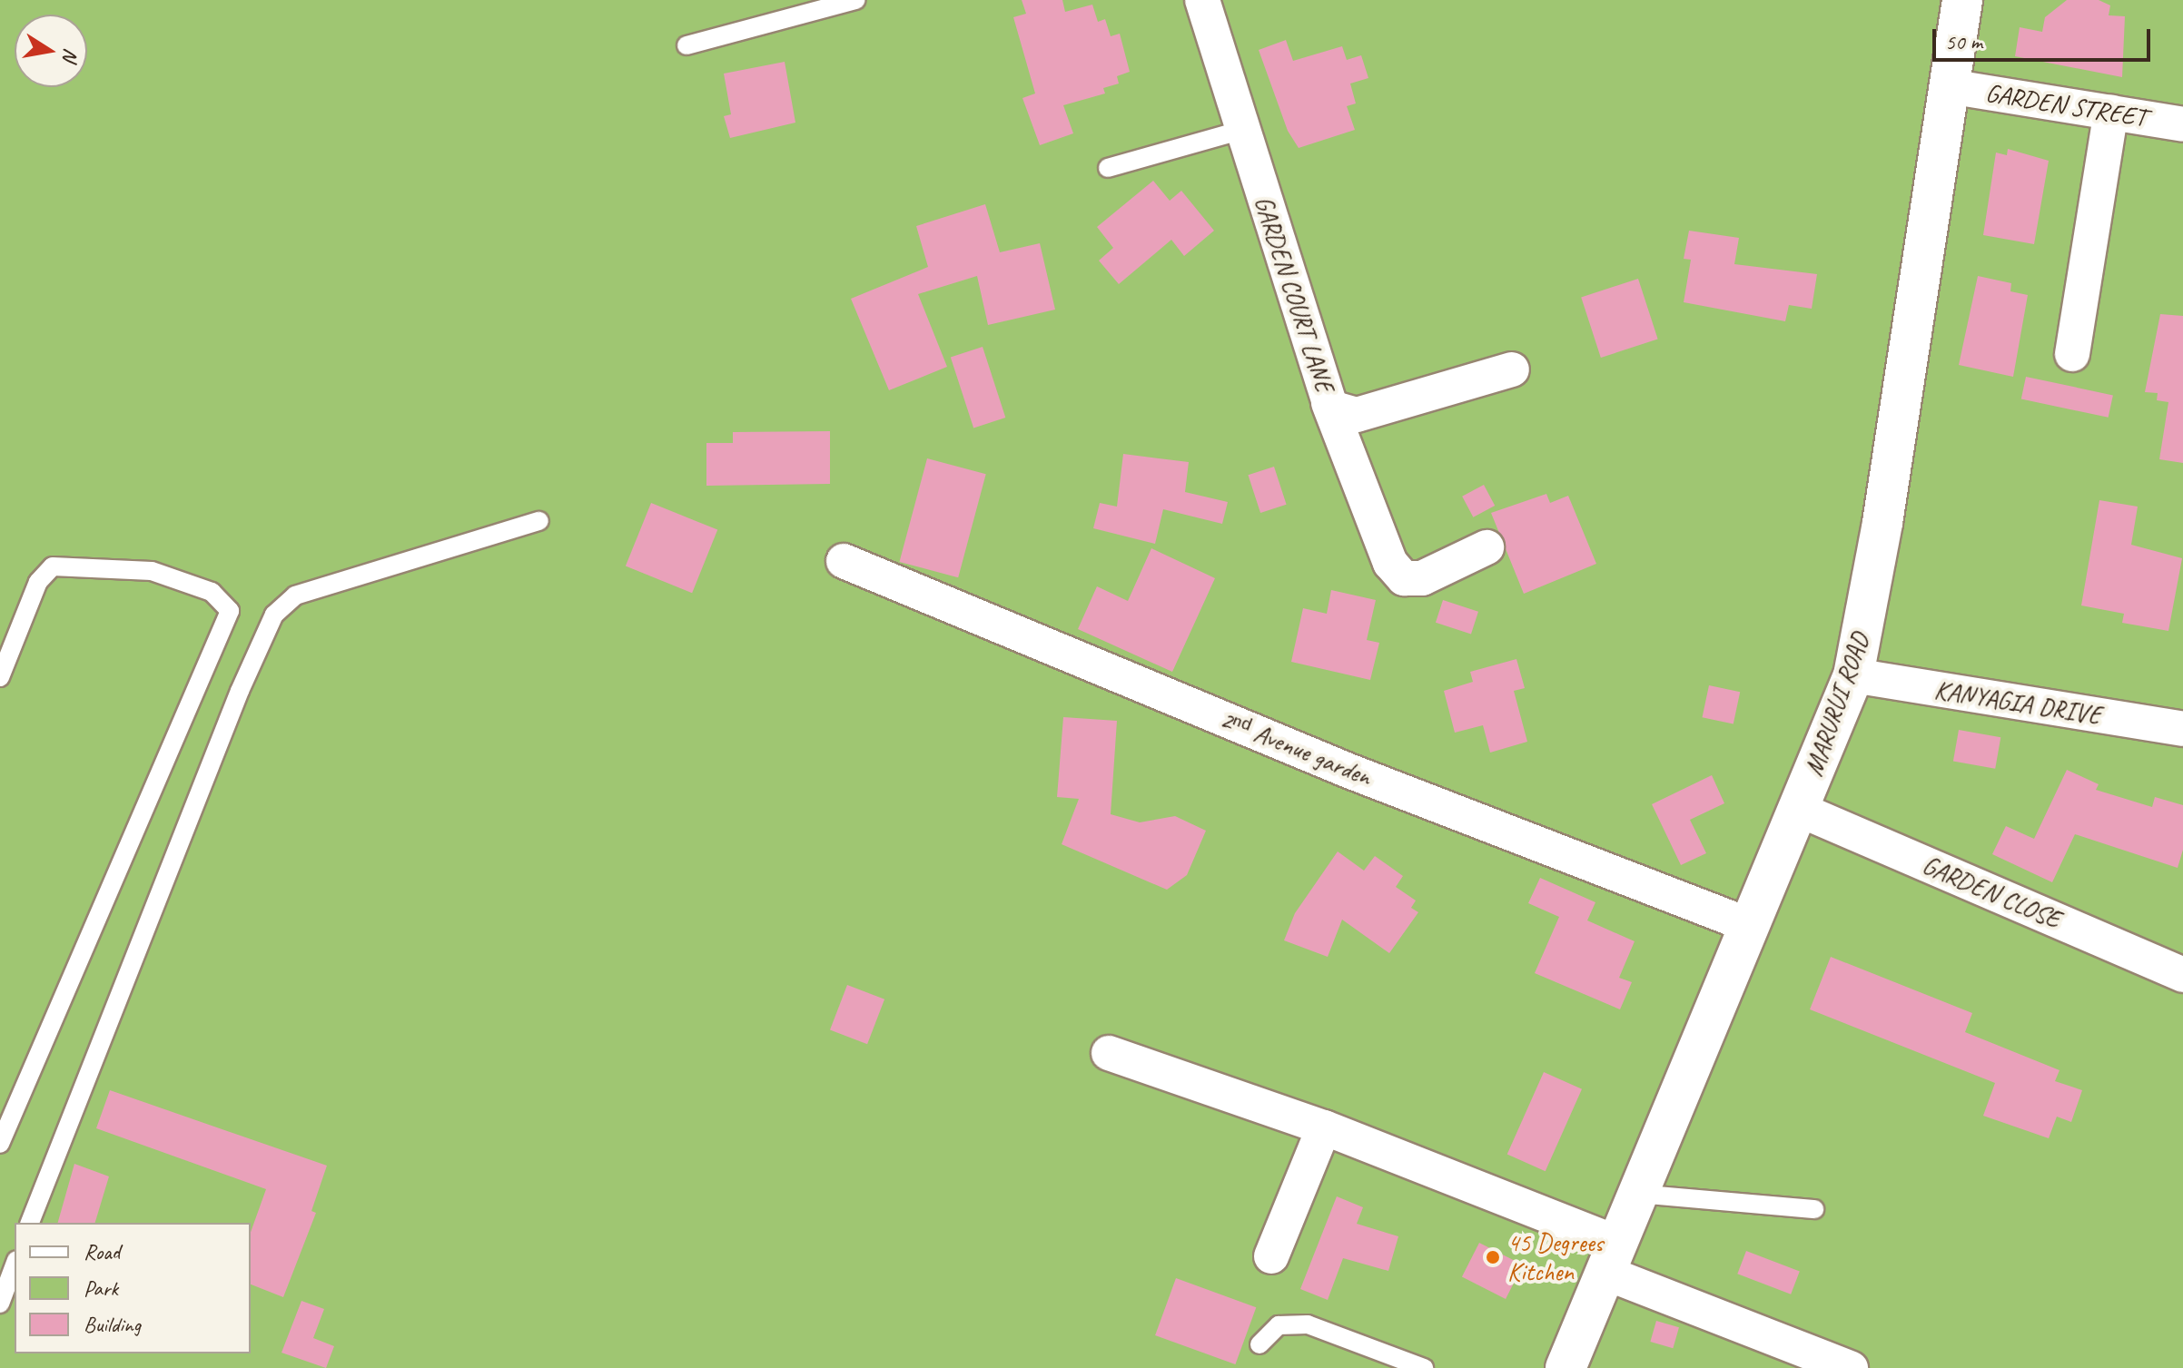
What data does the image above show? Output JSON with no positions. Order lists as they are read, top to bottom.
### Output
{
  "streets": {
    "street": [
      "GARDEN STREET",
      "GARDEN COURT LANE",
      "KANYAGIA DRIVE",
      "MARURUI ROAD",
      "2ⁿᵈ Avenue garden",
      "GARDEN CLOSE"
    ]
  },
  "crossings": [
    ["GARDEN STREET", "MARURUI ROAD"],
    ["KANYAGIA DRIVE", "MARURUI ROAD"],
    ["MARURUI ROAD", "2ⁿᵈ Avenue garden"],
    ["MARURUI ROAD", "GARDEN CLOSE"]
  ],
  "places": ["45 Degrees Kitchen"],
  "legend": ["Road", "Park", "Building"],
  "scale_bar": "50 m",
  "north": "right"
}
